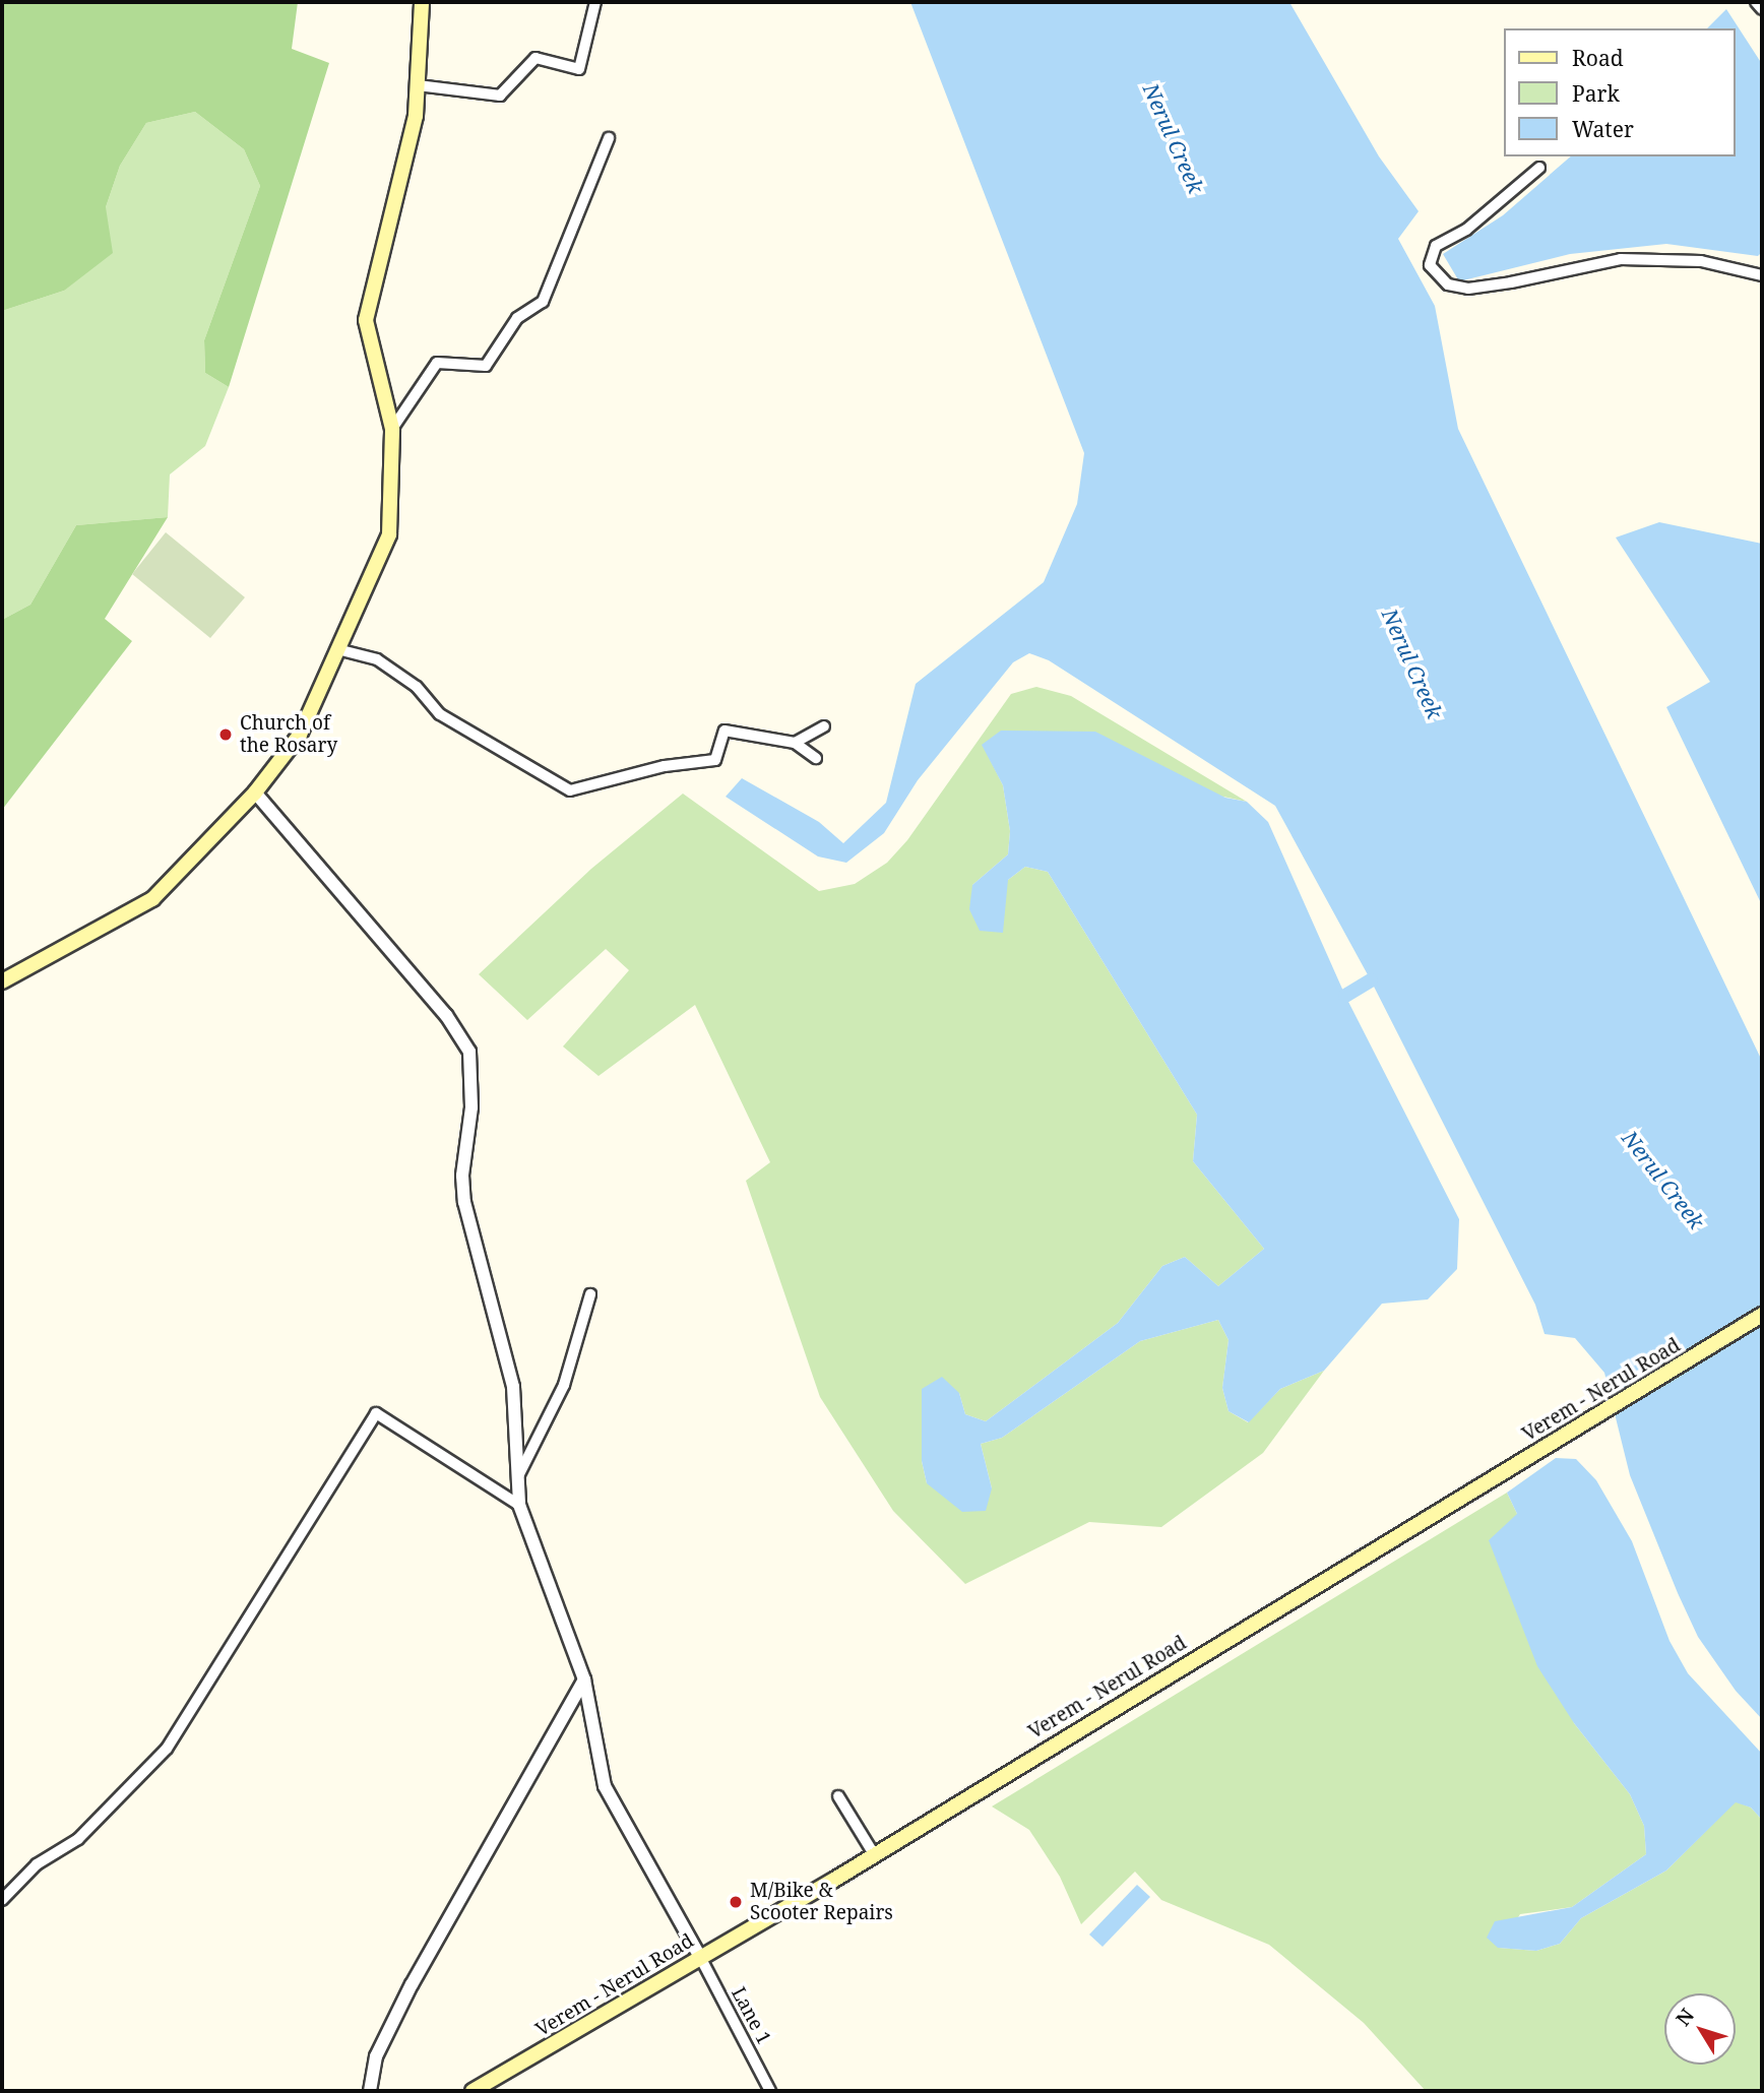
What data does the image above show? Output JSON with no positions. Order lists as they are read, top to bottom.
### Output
{
  "streets": {
    "main road": ["Verem - Nerul Road"],
    "street": ["Lane 1"]
  },
  "crossings": [
    ["Verem - Nerul Road", "Lane 1"]
  ],
  "water": ["Nerul Creek"],
  "places": ["Church of the Rosary", "M/Bike & Scooter Repairs"],
  "legend": ["Road", "Park", "Water"],
  "north": "top left"
}
